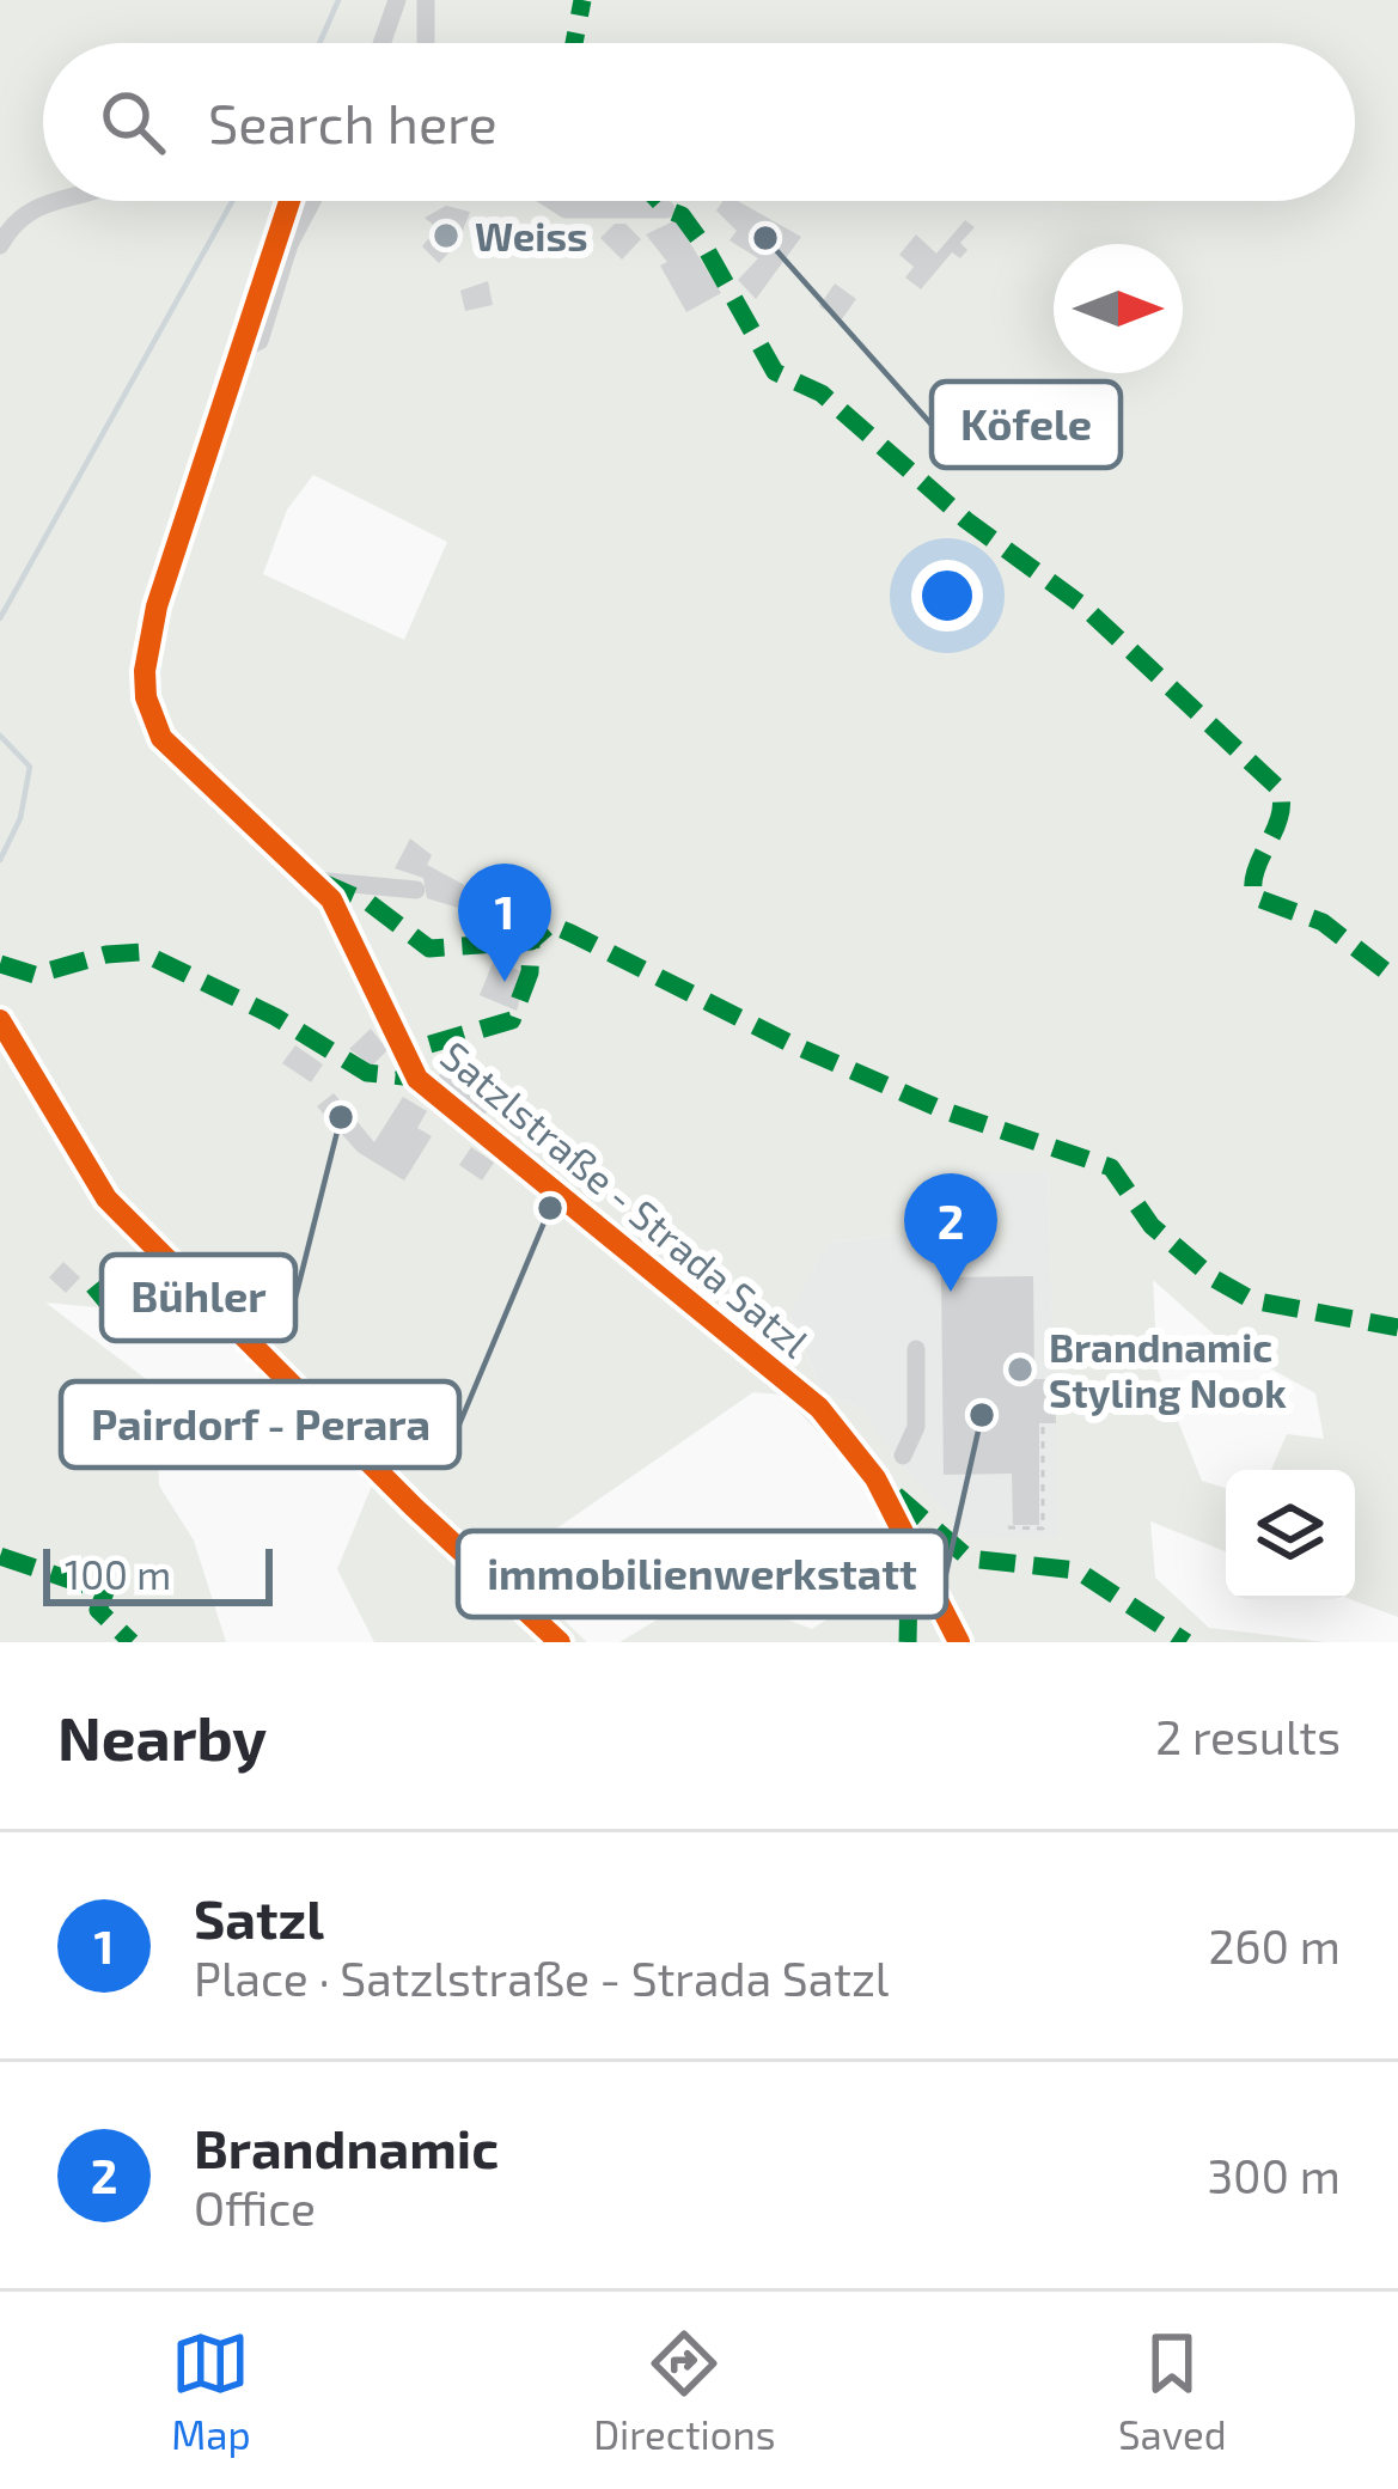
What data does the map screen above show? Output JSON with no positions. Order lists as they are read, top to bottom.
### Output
{
  "streets": {
    "street": ["Satzlstraße - Strada Satzl"]
  },
  "places": [
    "Weiss",
    "Köfele",
    "Bühler",
    "Pairdorf - Perara",
    "Brandnamic Styling Nook",
    "immobilienwerkstatt"
  ],
  "scale_bar": "100 m",
  "north": "right",
  "page": {
    "search": "Search here",
    "pins": ["1", "2"],
    "scale": "100 m",
    "heading": ["Nearby", "2 results"],
    "list": [
      {
        "mark": "1",
        "name": "Satzl",
        "note": "Place · Satzlstraße - Strada Satzl",
        "value": "260 m"
      },
      {
        "mark": "2",
        "name": "Brandnamic",
        "note": "Office",
        "value": "300 m"
      }
    ],
    "nav": ["Map", "Directions", "Saved"]
  }
}
